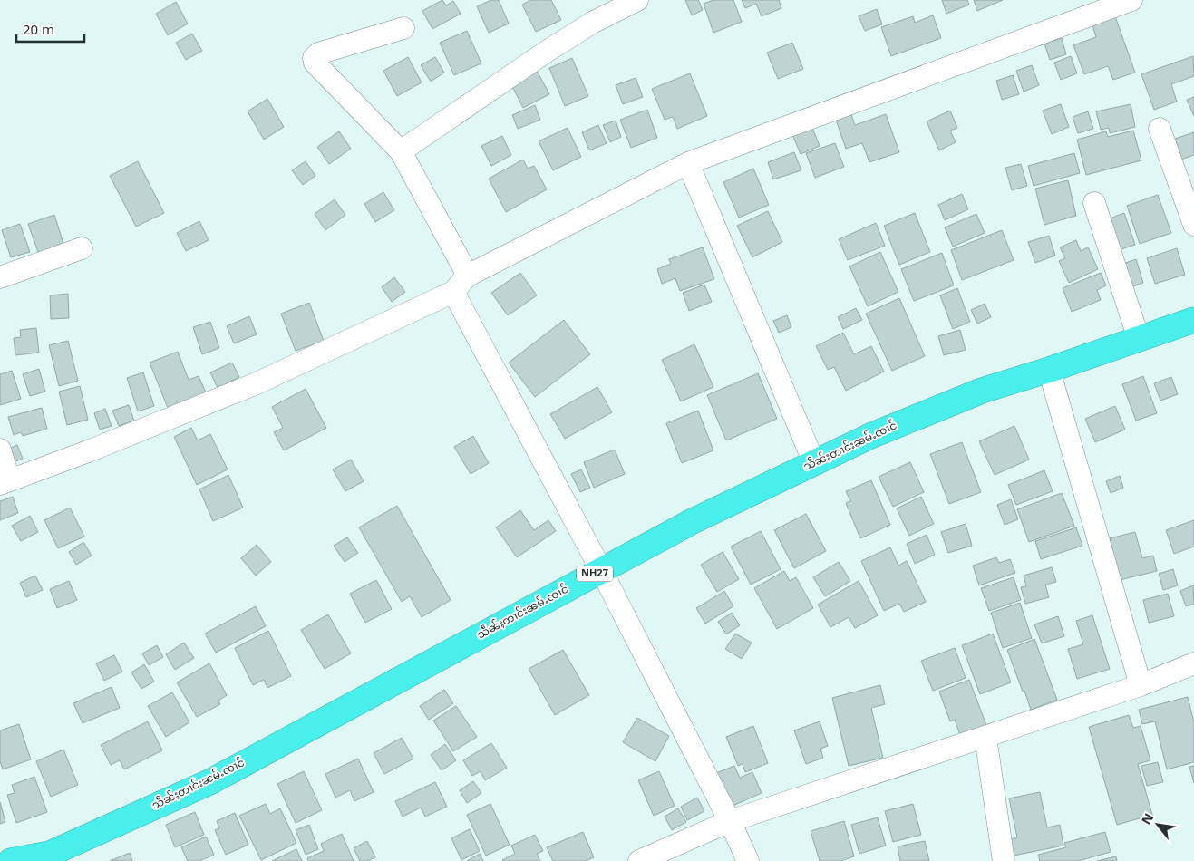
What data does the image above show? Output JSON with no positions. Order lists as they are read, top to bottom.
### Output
{
  "streets": {
    "highway": ["သဵၼ်ႈတၢင်းၼမ်ႉၸၢင်", "NH27"]
  },
  "scale_bar": "20 m",
  "north": "top left"
}
